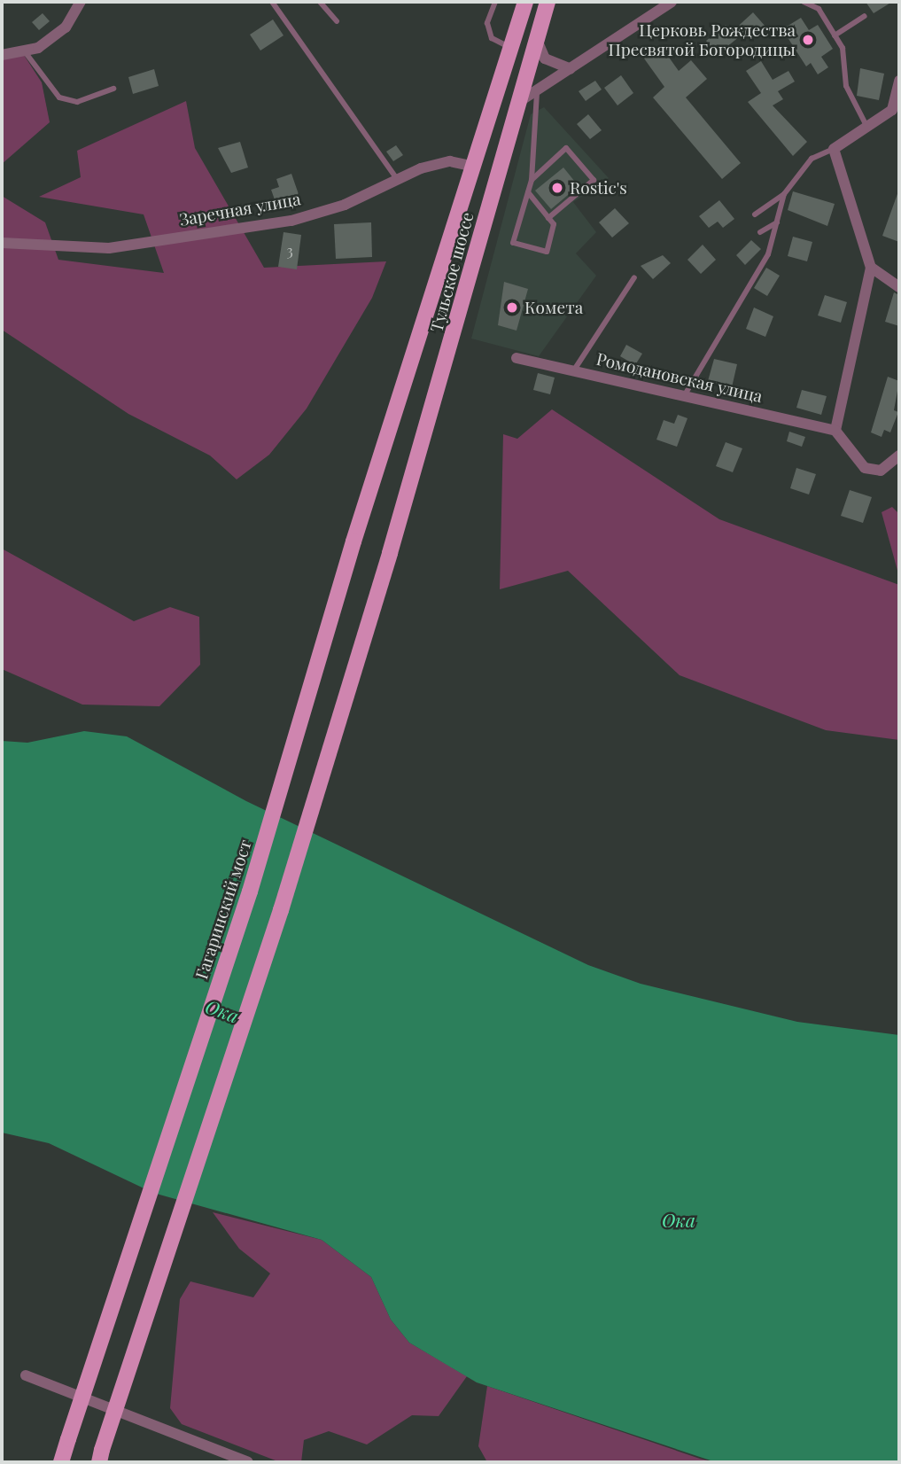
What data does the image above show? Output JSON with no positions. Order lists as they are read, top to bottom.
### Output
{
  "streets": {
    "main road": ["Тульское шоссе", "Гагаринский мост"],
    "street": ["Заречная улица", "Ромодановская улица"]
  },
  "crossings": [
    ["Заречная улица", "Тульское шоссе"],
    ["Тульское шоссе", "Гагаринский мост"]
  ],
  "water": ["Ока"],
  "places": ["Церковь Рождества Пресвятой Богородицы", "Rostic's", "Комета"],
  "house_numbers": ["3"]
}
